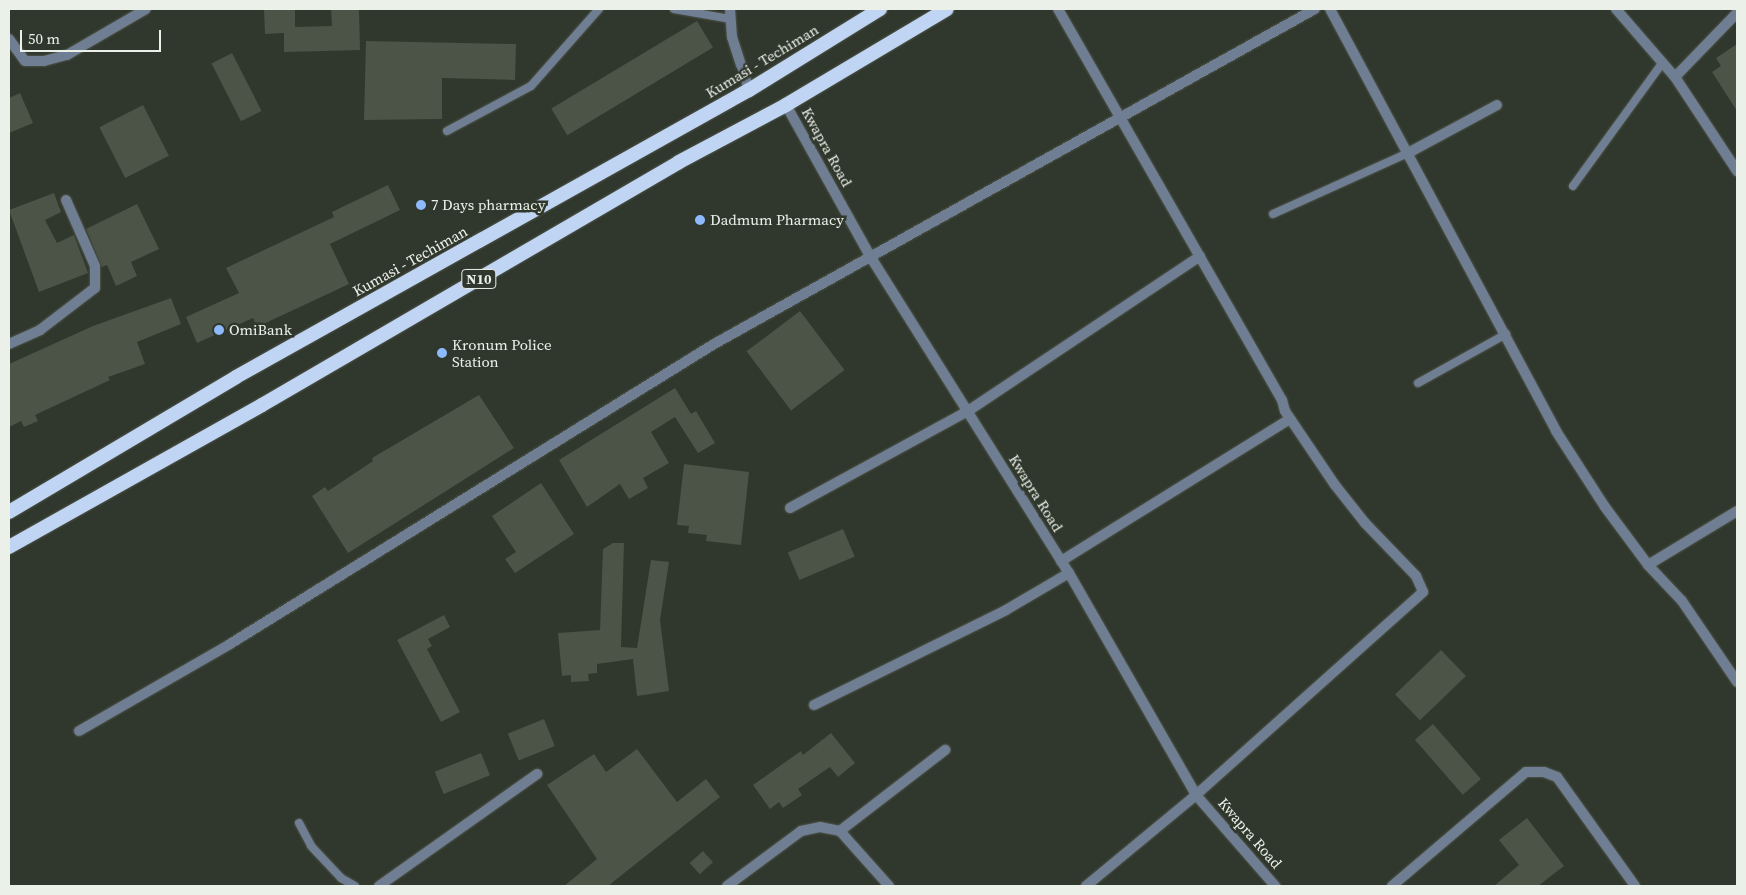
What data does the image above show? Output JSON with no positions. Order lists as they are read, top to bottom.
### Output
{
  "streets": {
    "highway": ["Kumasi - Techiman", "N10"],
    "street": ["Kwapra Road"]
  },
  "crossings": [
    ["Kwapra Road", "N10"]
  ],
  "places": [
    "7 Days pharmacy",
    "Dadmum Pharmacy",
    "OmiBank",
    "Kronum Police Station"
  ],
  "scale_bar": "50 m"
}
